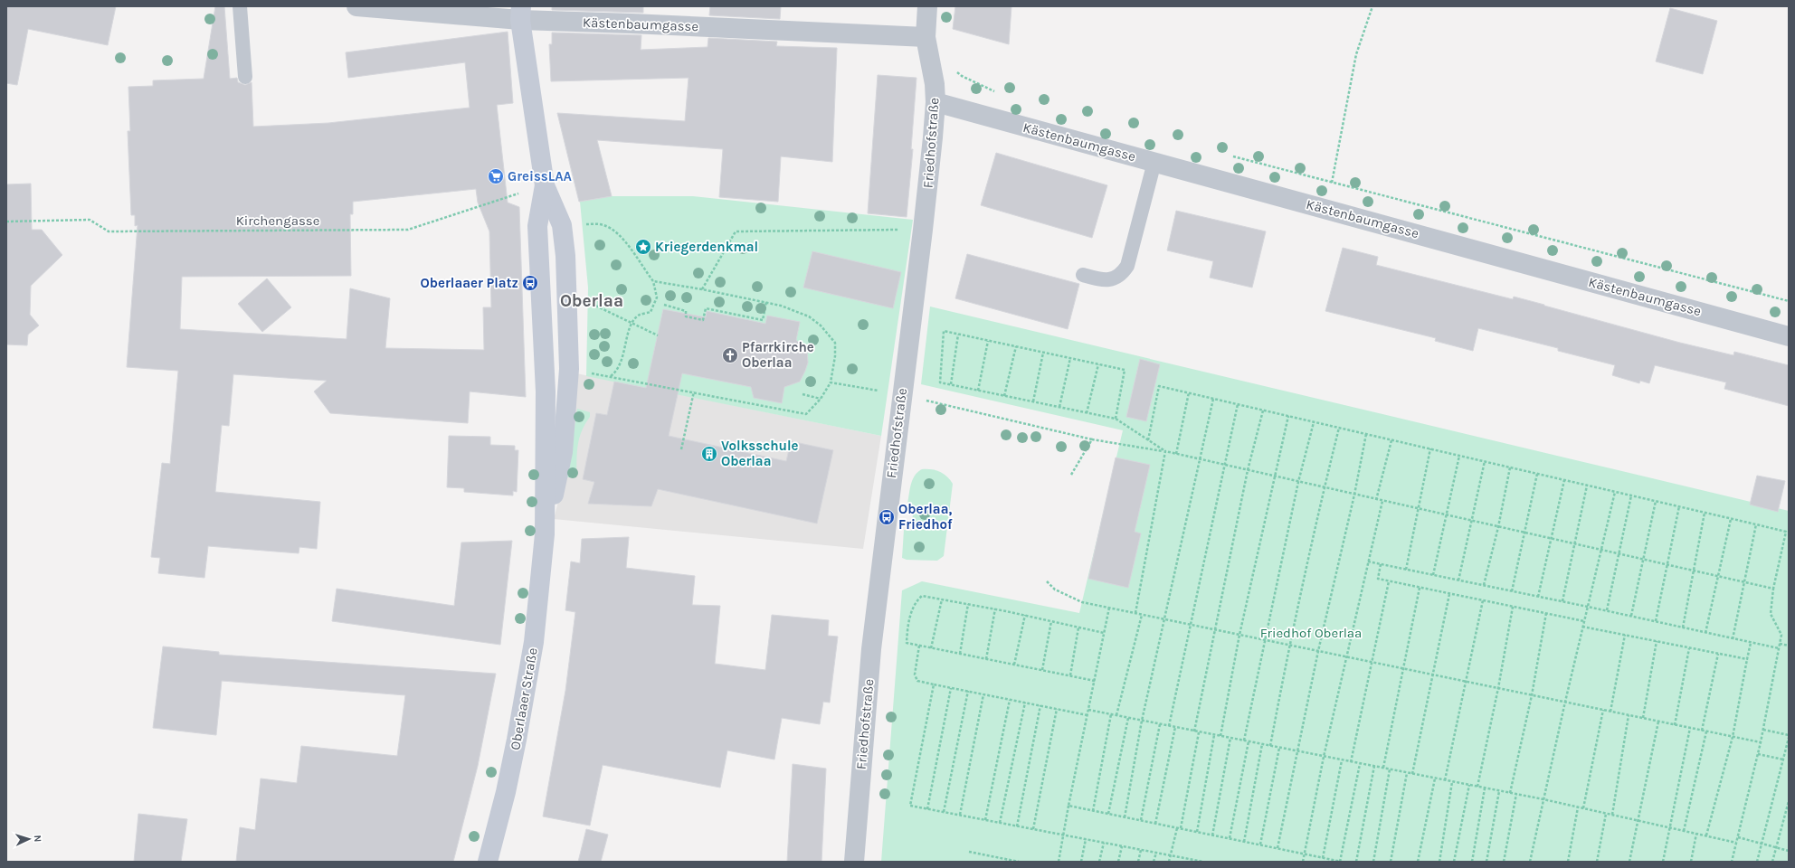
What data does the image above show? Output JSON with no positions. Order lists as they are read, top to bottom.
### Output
{
  "streets": {
    "main road": ["Oberlaaer Straße"],
    "street": ["Kästenbaumgasse", "Friedhofstraße"],
    "path": ["Kirchengasse"]
  },
  "crossings": [
    ["Kästenbaumgasse", "Friedhofstraße"]
  ],
  "districts": ["Oberlaa"],
  "parks": ["Friedhof Oberlaa"],
  "places": {
    "supermarket": ["GreissLAA"],
    "place": ["Kriegerdenkmal"],
    "bus stop": ["Oberlaaer Platz", "Oberlaa, Friedhof"],
    "church": ["Pfarrkirche Oberlaa"],
    "building": ["Volksschule Oberlaa"]
  },
  "north": "right"
}
